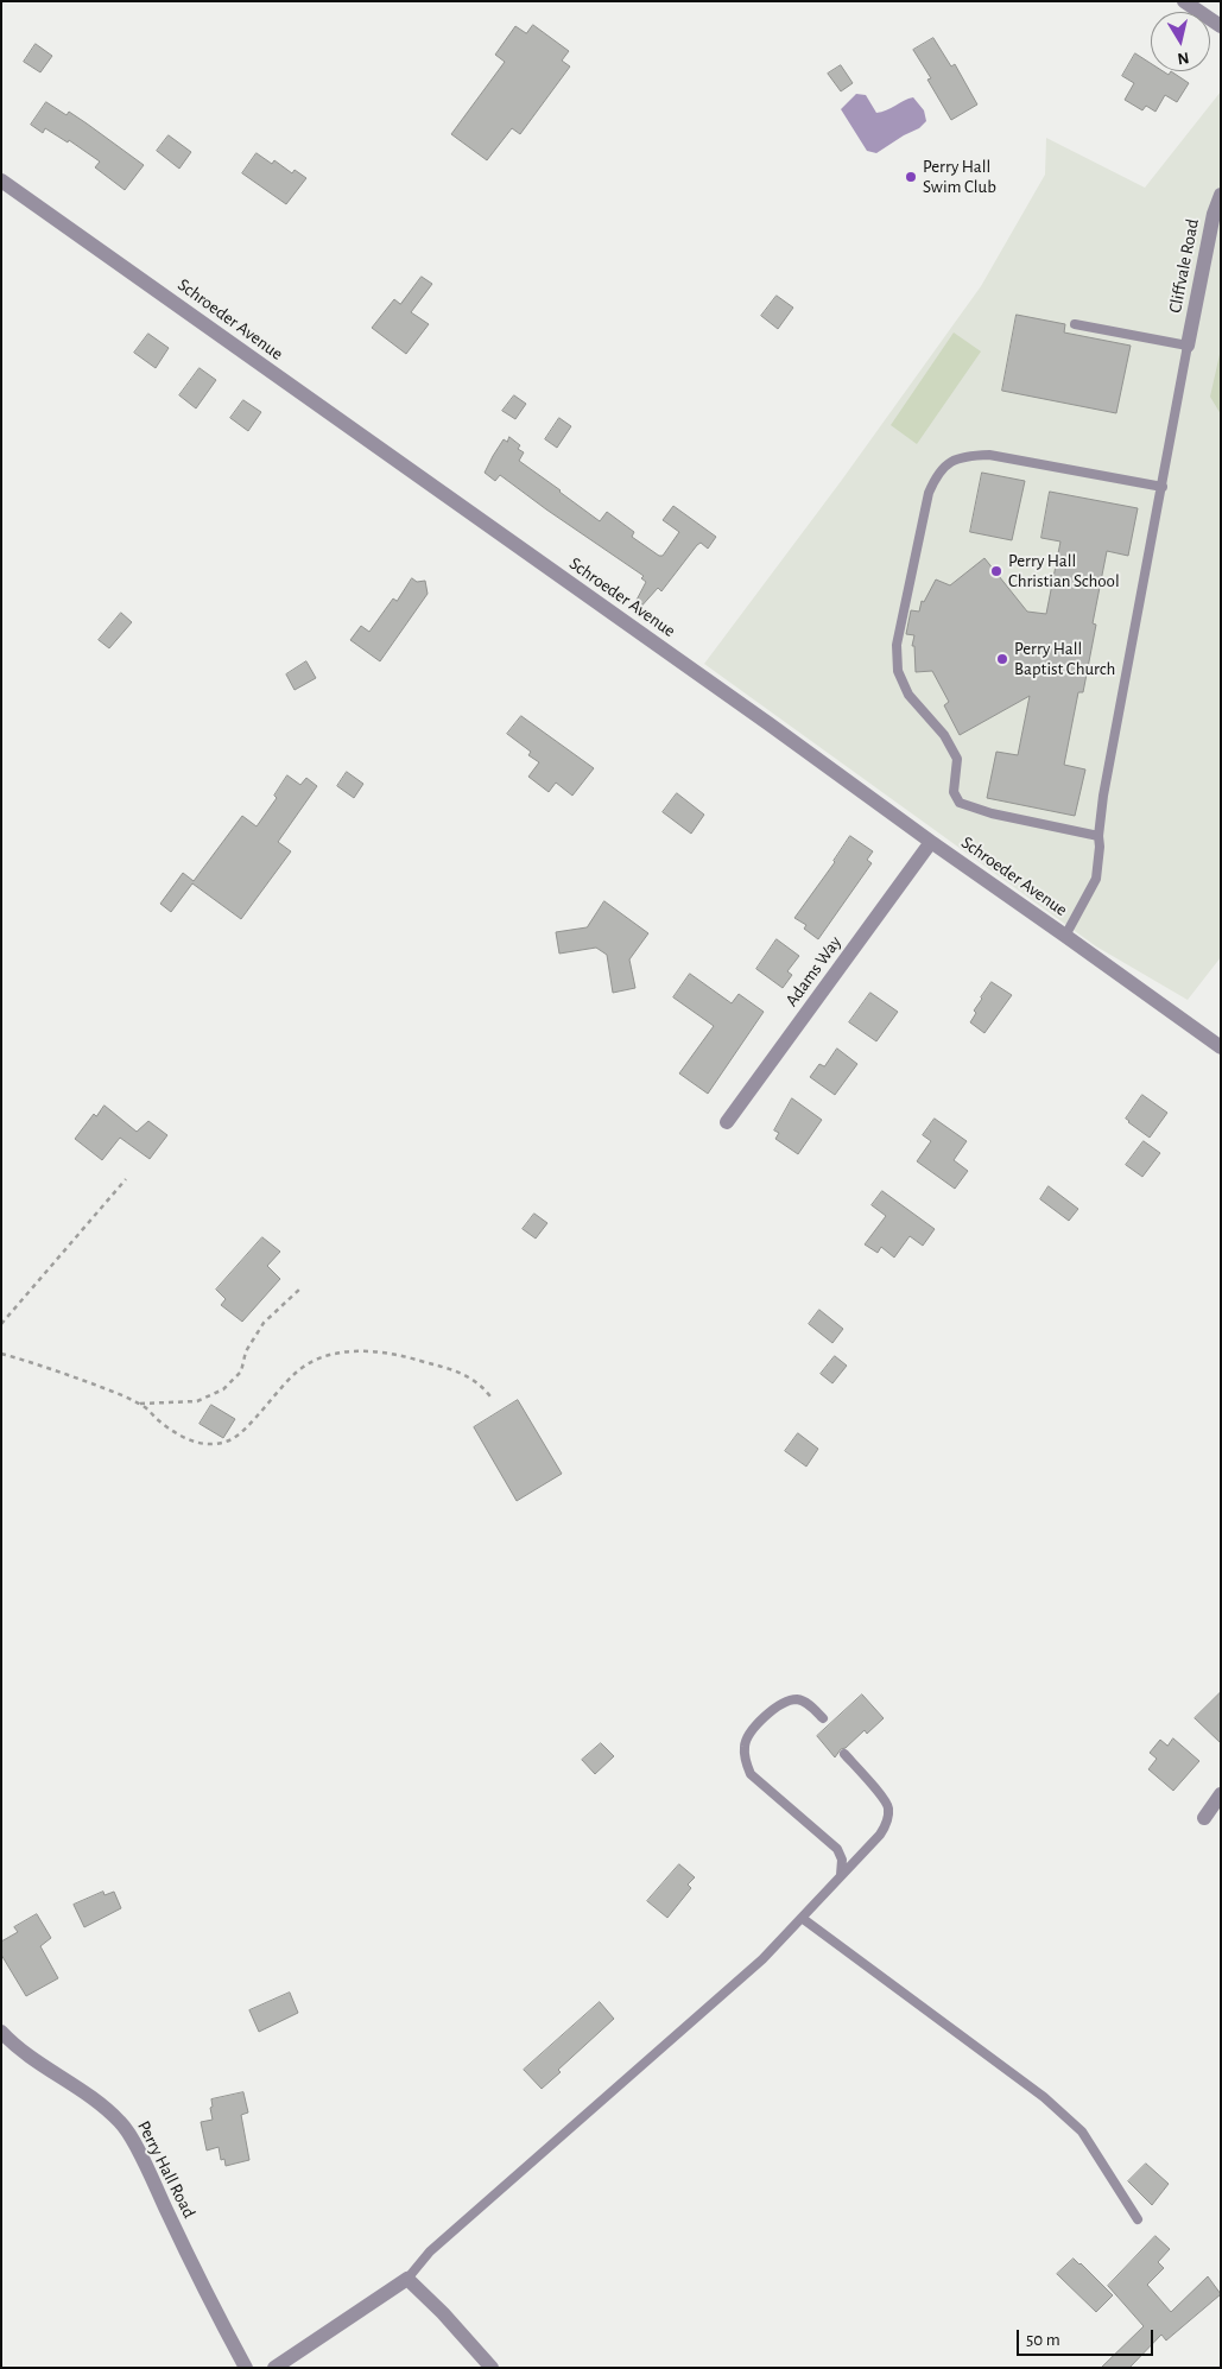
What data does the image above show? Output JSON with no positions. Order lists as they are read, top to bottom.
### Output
{
  "streets": {
    "street": [
      "Cliffvale Road",
      "Schroeder Avenue",
      "Adams Way",
      "Perry Hall Road"
    ]
  },
  "crossings": [
    ["Schroeder Avenue", "Adams Way"]
  ],
  "places": ["Perry Hall Swim Club", "Perry Hall Christian School", "Perry Hall Baptist Church"],
  "scale_bar": "50 m",
  "north": "bottom"
}
